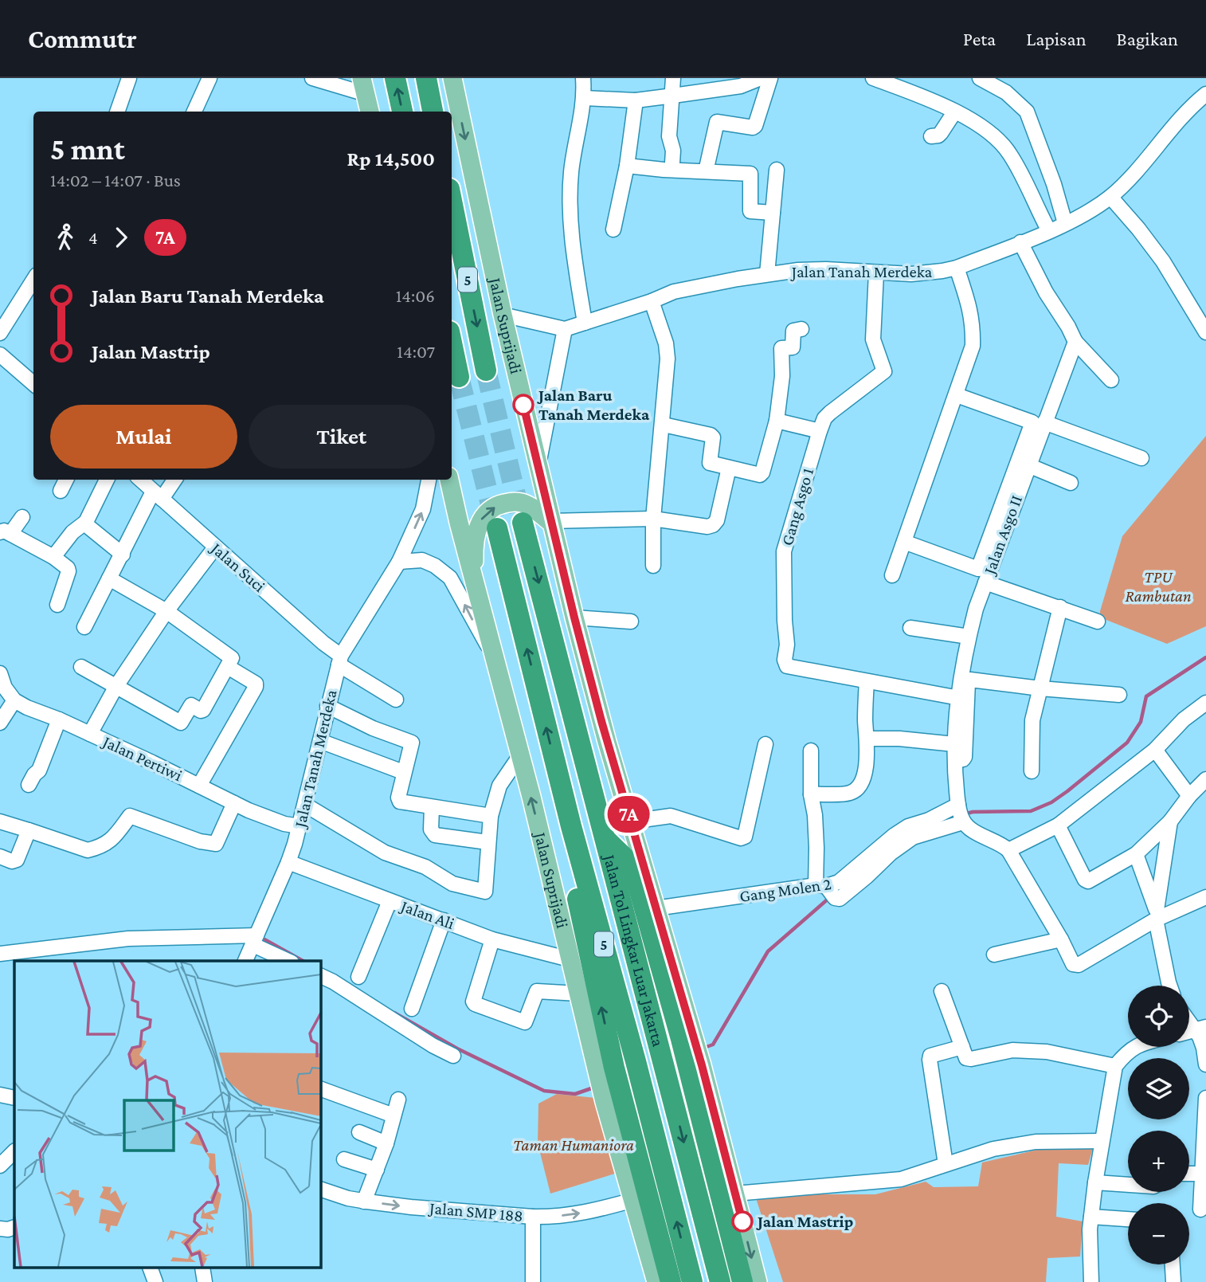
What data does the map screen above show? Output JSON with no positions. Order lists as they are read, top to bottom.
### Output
{
  "streets": {
    "highway": ["5", "Jalan Tol Lingkar Luar Jakarta"],
    "main road": ["Jalan Suprijadi"],
    "street": [
      "Jalan Tanah Merdeka",
      "Gang Asgo 1",
      "Jalan Asgo II",
      "Jalan Suci",
      "Jalan Pertiwi",
      "Gang Molen 2",
      "Jalan Ali",
      "Jalan SMP 188"
    ]
  },
  "crossings": [
    ["Jalan Tanah Merdeka", "Gang Asgo 1"],
    ["Jalan Tanah Merdeka", "Jalan Suci"],
    ["Jalan Tanah Merdeka", "Jalan Pertiwi"],
    ["Jalan Tanah Merdeka", "Jalan Ali"],
    ["Jalan Suprijadi", "Gang Molen 2"],
    ["Jalan Suprijadi", "Jalan Ali"],
    ["Gang Asgo 1", "Jalan Asgo II"],
    ["Jalan Asgo II", "Gang Molen 2"]
  ],
  "one_way": ["Jalan SMP 188"],
  "parks": ["TPU Rambutan", "Taman Humaniora"],
  "places": ["Jalan Baru Tanah Merdeka", "Jalan Mastrip"],
  "lines": ["bus line 7A"],
  "page": {
    "header": "Commutr",
    "nav": ["Peta", "Lapisan", "Bagikan"],
    "on_map": "7A",
    "heading": ["5 mnt", "14:02 – 14:07 · Bus", "Rp 14,500"],
    "legs": ["4", "7A"],
    "list": [
      {
        "name": "Jalan Baru Tanah Merdeka",
        "value": "14:06"
      },
      {
        "name": "Jalan Mastrip",
        "value": "14:07"
      }
    ],
    "buttons": ["Mulai", "Tiket"],
    "map_buttons": ["+", "−"]
  }
}
